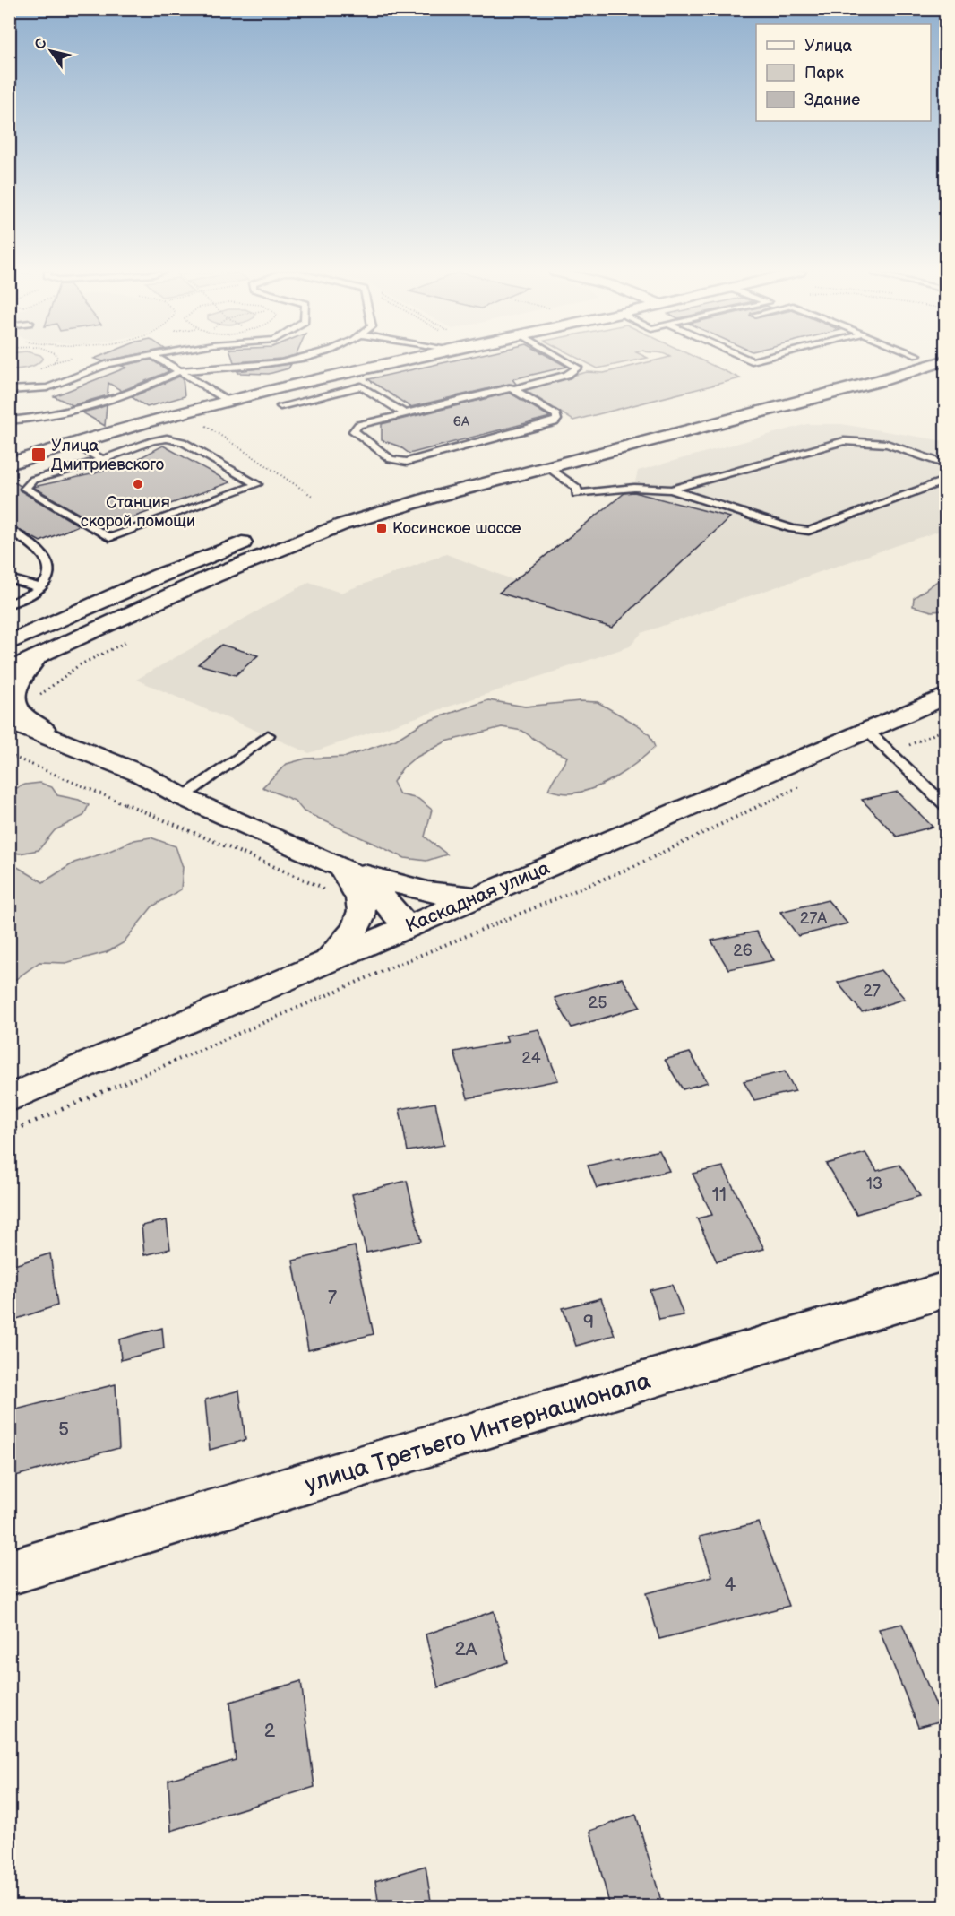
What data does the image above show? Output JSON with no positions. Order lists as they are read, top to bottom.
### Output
{
  "streets": {
    "main road": ["Каскадная улица", "улица Третьего Интернационала"]
  },
  "places": {
    "transit": ["Улица Дмитриевского", "Косинское шоссе"],
    "other": ["Станция скорой помощи"]
  },
  "house_numbers": [
    "6А",
    "27А",
    "26",
    "27",
    "25",
    "24",
    "13",
    "11",
    "7",
    "9",
    "5",
    "4",
    "2А",
    "2"
  ],
  "legend": ["Улица", "Парк", "Здание"],
  "north": "top left"
}
